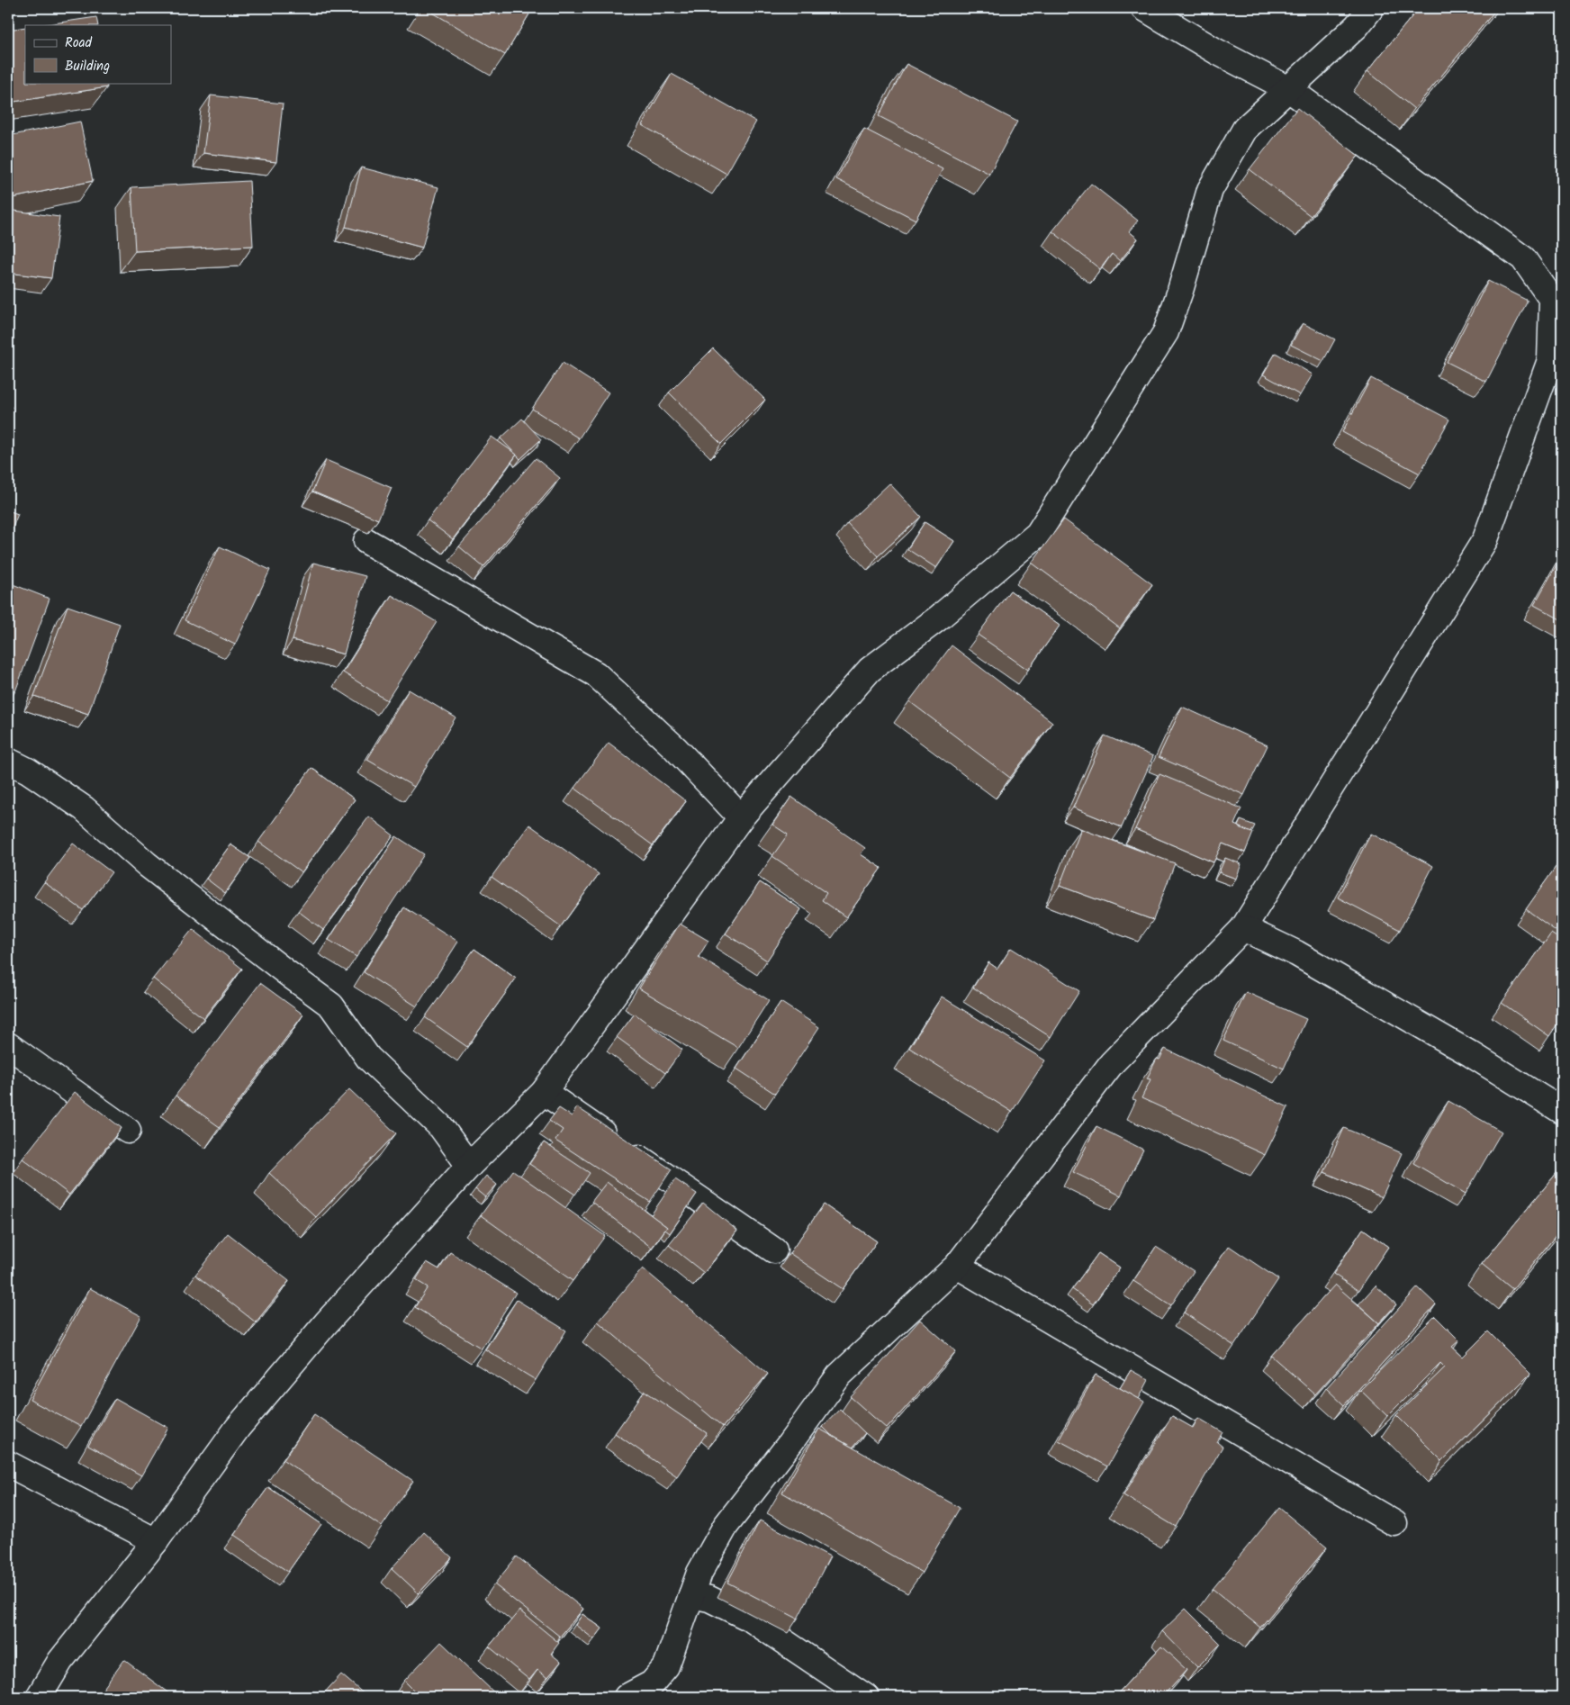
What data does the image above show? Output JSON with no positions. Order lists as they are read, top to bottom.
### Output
{
  "legend": ["Road", "Building"]
}
